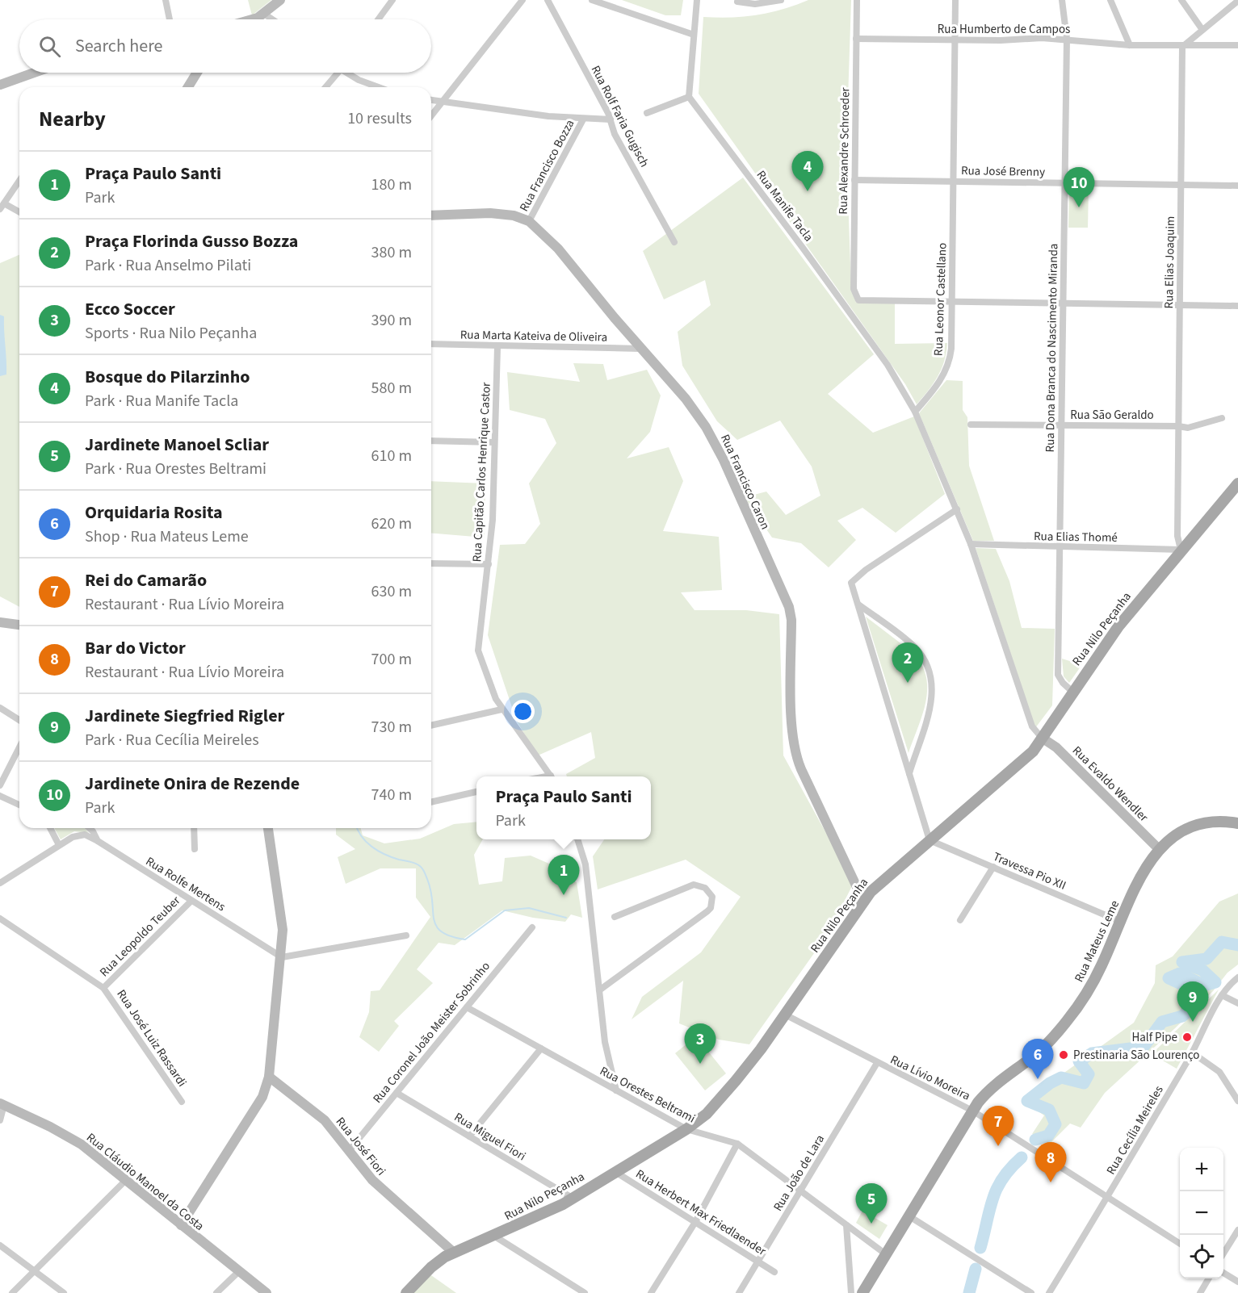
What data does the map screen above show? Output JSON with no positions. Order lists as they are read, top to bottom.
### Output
{
  "streets": {
    "main road": ["Rua Nilo Peçanha", "Rua Mateus Leme"],
    "street": [
      "Rua Humberto de Campos",
      "Rua Rolf Faria Gugisch",
      "Rua Alexandre Schroeder",
      "Rua Francisco Bozza",
      "Rua José Brenny",
      "Rua Manife Tacla",
      "Rua Elias Joaquim",
      "Rua Leonor Castellano",
      "Rua Marta Kateiva de Oliveira",
      "Rua Dona Branca do Nascimento Miranda",
      "Rua São Geraldo",
      "Rua Capitão Carlos Henrique Castor",
      "Rua Francisco Caron",
      "Rua Elias Thomé",
      "Rua Evaldo Wendler",
      "Travessa Pio XII",
      "Rua Rolfe Mertens",
      "Rua Leopoldo Teuber",
      "Rua Coronel João Meister Sobrinho",
      "Rua José Luiz Rassardi",
      "Rua Lívio Moreira",
      "Rua Orestes Beltrami",
      "Rua Cecília Meireles",
      "Rua Miguel Fiori",
      "Rua José Fiori",
      "Rua João de Lara",
      "Rua Cláudio Manoel da Costa",
      "Rua Herbert Max Friedlaender"
    ]
  },
  "crossings": [
    ["Rua Humberto de Campos", "Rua Alexandre Schroeder"],
    ["Rua Humberto de Campos", "Rua Elias Joaquim"],
    ["Rua Humberto de Campos", "Rua Leonor Castellano"],
    ["Rua Humberto de Campos", "Rua Dona Branca do Nascimento Miranda"],
    ["Rua Alexandre Schroeder", "Rua José Brenny"],
    ["Rua Alexandre Schroeder", "Rua Leonor Castellano"],
    ["Rua Francisco Bozza", "Rua Francisco Caron"],
    ["Rua José Brenny", "Rua Elias Joaquim"],
    ["Rua José Brenny", "Rua Leonor Castellano"],
    ["Rua José Brenny", "Rua Dona Branca do Nascimento Miranda"],
    ["Rua Manife Tacla", "Rua Leonor Castellano"],
    ["Rua Elias Joaquim", "Rua São Geraldo"],
    ["Rua Elias Joaquim", "Rua Elias Thomé"],
    ["Rua Elias Joaquim", "Rua Nilo Peçanha"],
    ["Rua Marta Kateiva de Oliveira", "Rua Capitão Carlos Henrique Castor"],
    ["Rua Marta Kateiva de Oliveira", "Rua Francisco Caron"],
    ["Rua Dona Branca do Nascimento Miranda", "Rua São Geraldo"],
    ["Rua Dona Branca do Nascimento Miranda", "Rua Elias Thomé"],
    ["Rua Dona Branca do Nascimento Miranda", "Rua Nilo Peçanha"],
    ["Rua Francisco Caron", "Rua Nilo Peçanha"],
    ["Rua Elias Thomé", "Rua Nilo Peçanha"],
    ["Rua Nilo Peçanha", "Rua Evaldo Wendler"],
    ["Rua Nilo Peçanha", "Travessa Pio XII"],
    ["Rua Nilo Peçanha", "Rua Lívio Moreira"],
    ["Rua Nilo Peçanha", "Rua Orestes Beltrami"],
    ["Rua Nilo Peçanha", "Rua Miguel Fiori"],
    ["Rua Nilo Peçanha", "Rua José Fiori"],
    ["Rua Nilo Peçanha", "Rua Herbert Max Friedlaender"],
    ["Rua Evaldo Wendler", "Rua Mateus Leme"],
    ["Travessa Pio XII", "Rua Mateus Leme"],
    ["Rua Rolfe Mertens", "Rua Leopoldo Teuber"],
    ["Rua Leopoldo Teuber", "Rua José Luiz Rassardi"],
    ["Rua Mateus Leme", "Rua Lívio Moreira"],
    ["Rua Mateus Leme", "Rua Orestes Beltrami"],
    ["Rua Coronel João Meister Sobrinho", "Rua Orestes Beltrami"],
    ["Rua Coronel João Meister Sobrinho", "Rua Miguel Fiori"],
    ["Rua Coronel João Meister Sobrinho", "Rua José Fiori"],
    ["Rua Lívio Moreira", "Rua Cecília Meireles"],
    ["Rua Lívio Moreira", "Rua João de Lara"],
    ["Rua Orestes Beltrami", "Rua João de Lara"],
    ["Rua João de Lara", "Rua Herbert Max Friedlaender"]
  ],
  "places": ["Half Pipe", "Prestinaria São Lourenço"],
  "page": {
    "search": "Search here",
    "heading": ["Nearby", "10 results"],
    "list": [
      {
        "mark": "1",
        "name": "Praça Paulo Santi",
        "note": "Park",
        "value": "180 m"
      },
      {
        "mark": "2",
        "name": "Praça Florinda Gusso Bozza",
        "note": "Park · Rua Anselmo Pilati",
        "value": "380 m"
      },
      {
        "mark": "3",
        "name": "Ecco Soccer",
        "note": "Sports · Rua Nilo Peçanha",
        "value": "390 m"
      },
      {
        "mark": "4",
        "name": "Bosque do Pilarzinho",
        "note": "Park · Rua Manife Tacla",
        "value": "580 m"
      },
      {
        "mark": "5",
        "name": "Jardinete Manoel Scliar",
        "note": "Park · Rua Orestes Beltrami",
        "value": "610 m"
      },
      {
        "mark": "6",
        "name": "Orquidaria Rosita",
        "note": "Shop · Rua Mateus Leme",
        "value": "620 m"
      },
      {
        "mark": "7",
        "name": "Rei do Camarão",
        "note": "Restaurant · Rua Lívio Moreira",
        "value": "630 m"
      },
      {
        "mark": "8",
        "name": "Bar do Victor",
        "note": "Restaurant · Rua Lívio Moreira",
        "value": "700 m"
      },
      {
        "mark": "9",
        "name": "Jardinete Siegfried Rigler",
        "note": "Park · Rua Cecília Meireles",
        "value": "730 m"
      },
      {
        "mark": "10",
        "name": "Jardinete Onira de Rezende",
        "note": "Park",
        "value": "740 m"
      }
    ],
    "pins": [
      "4",
      "10",
      "2",
      "1",
      "9",
      "3",
      "6",
      "7",
      "8",
      "5"
    ],
    "popup": ["Praça Paulo Santi", "Park"],
    "map_buttons": ["+", "−"]
  }
}
